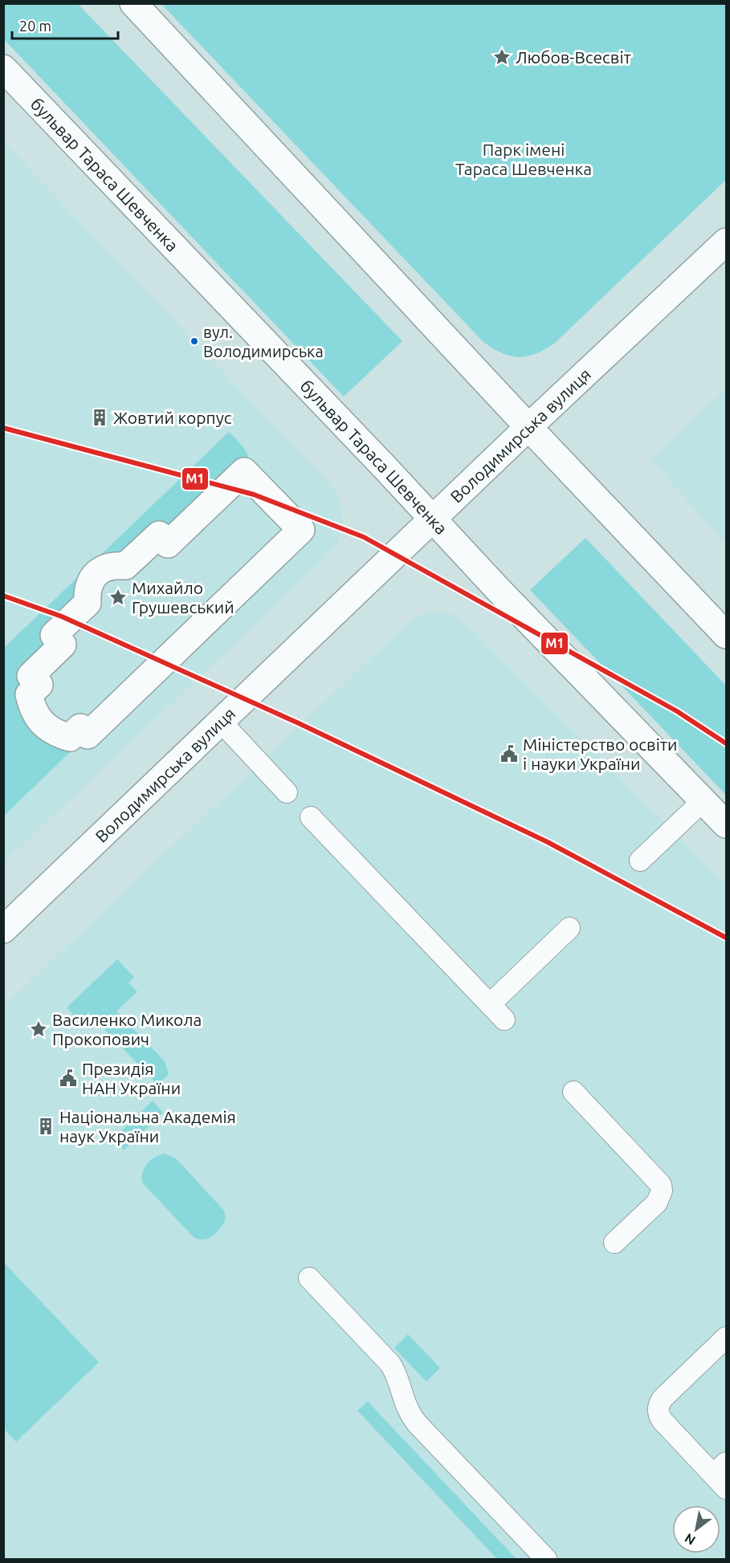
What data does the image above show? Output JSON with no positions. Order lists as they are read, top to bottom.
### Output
{
  "streets": {
    "main road": ["бульвар Тараса Шевченка", "Володимирська вулиця"]
  },
  "crossings": [
    ["бульвар Тараса Шевченка", "Володимирська вулиця"]
  ],
  "parks": ["Парк імені Тараса Шевченка"],
  "places": {
    "place": ["Любов-Всесвіт", "Михайло Грушевський", "Василенко Микола Прокопович"],
    "other": ["вул. Володимирська"],
    "building": ["Жовтий корпус", "Національна Академія наук України"],
    "public building": ["Міністерство освіти і науки України", "Президія НАН України"]
  },
  "lines": ["transit line M1"],
  "scale_bar": "20 m",
  "north": "bottom left"
}
